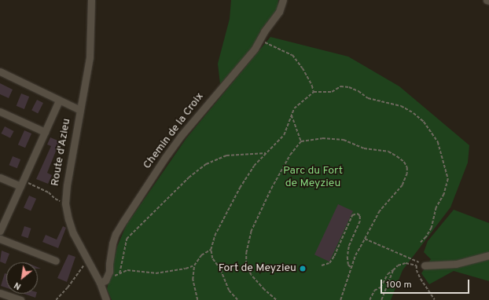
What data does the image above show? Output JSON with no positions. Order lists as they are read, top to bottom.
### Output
{
  "streets": {
    "street": ["Chemin de la Croix", "Route d'Azieu"]
  },
  "crossings": [
    ["Chemin de la Croix", "Route d'Azieu"]
  ],
  "parks": ["Parc du Fort de Meyzieu"],
  "places": ["Fort de Meyzieu"],
  "scale_bar": "100 m",
  "north": "bottom left"
}
